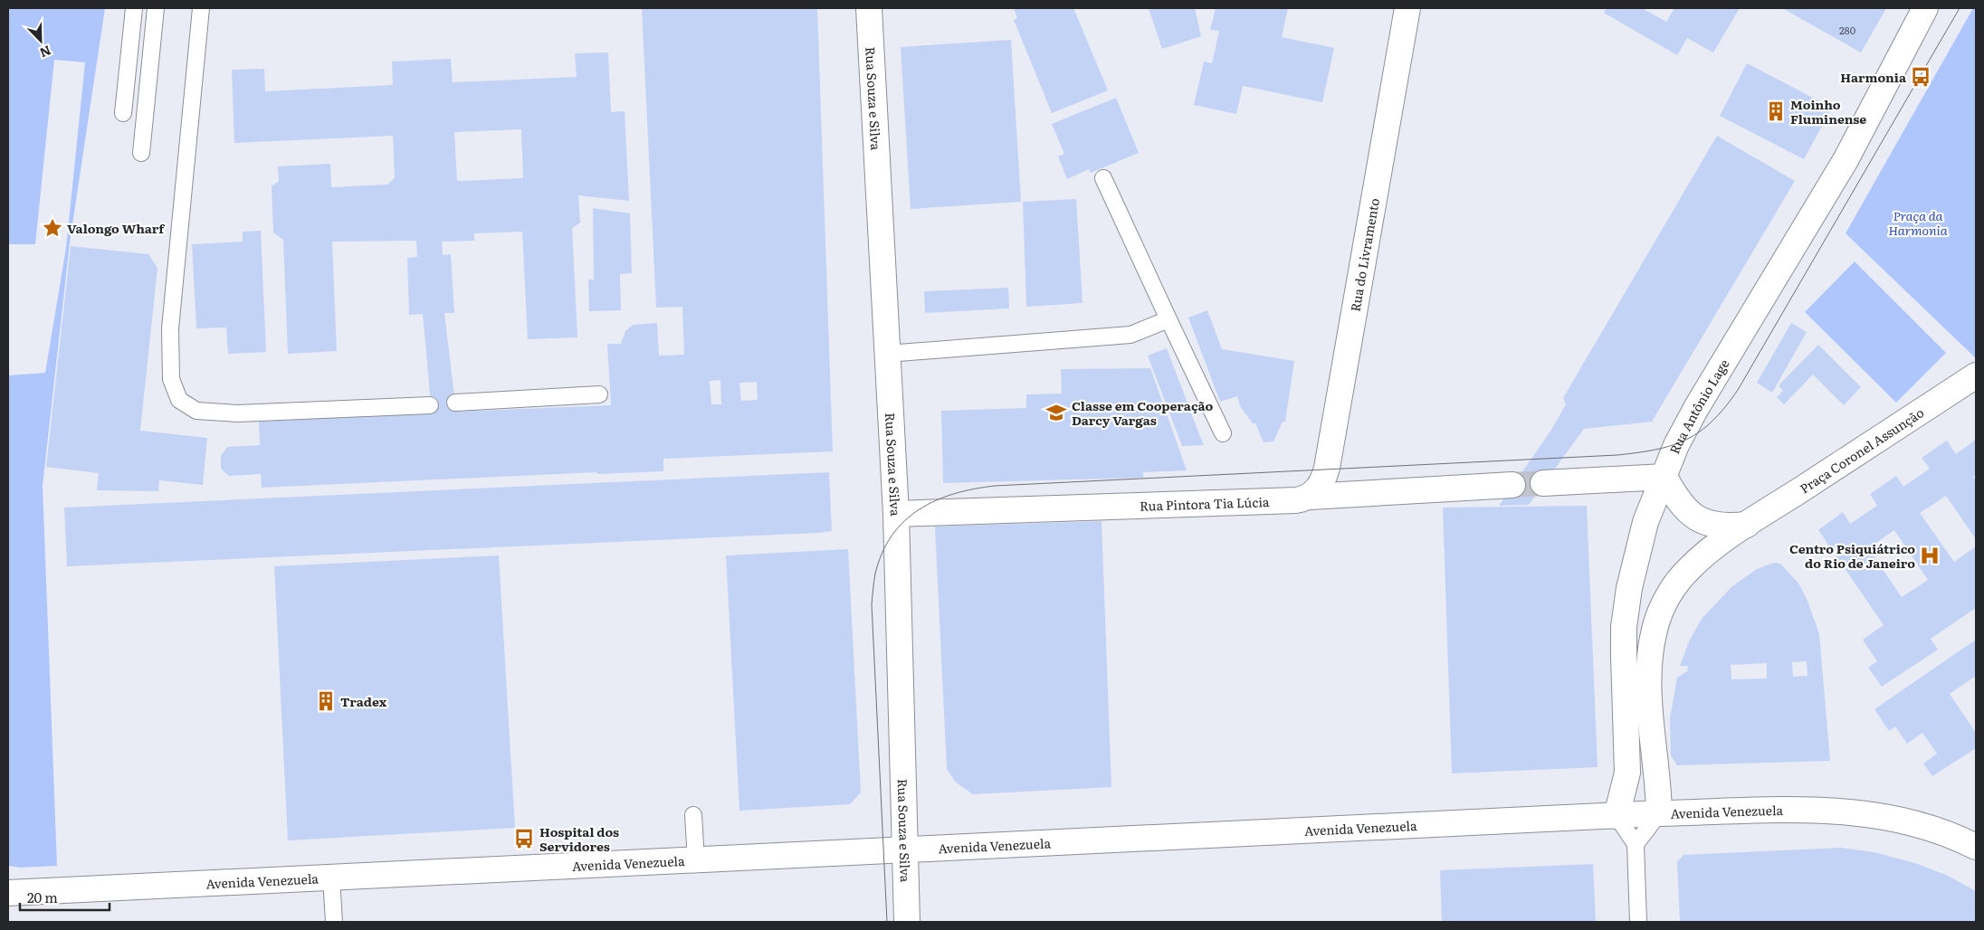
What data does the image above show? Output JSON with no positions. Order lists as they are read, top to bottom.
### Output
{
  "streets": {
    "street": [
      "Rua Souza e Silva",
      "Rua do Livramento",
      "Rua Antônio Lage",
      "Praça Coronel Assunção",
      "Rua Pintora Tia Lúcia",
      "Avenida Venezuela"
    ]
  },
  "crossings": [
    ["Rua Souza e Silva", "Rua Pintora Tia Lúcia"],
    ["Rua Souza e Silva", "Avenida Venezuela"],
    ["Rua do Livramento", "Rua Pintora Tia Lúcia"],
    ["Rua Antônio Lage", "Avenida Venezuela"]
  ],
  "parks": ["Praça da Harmonia"],
  "places": {
    "bus stop": ["Harmonia", "Hospital dos Servidores"],
    "building": ["Moinho Fluminense", "Tradex"],
    "place": ["Valongo Wharf"],
    "school or university": ["Classe em Cooperação Darcy Vargas"],
    "hospital": ["Centro Psiquiátrico do Rio de Janeiro"]
  },
  "house_numbers": ["280"],
  "scale_bar": "20 m",
  "north": "bottom right"
}
